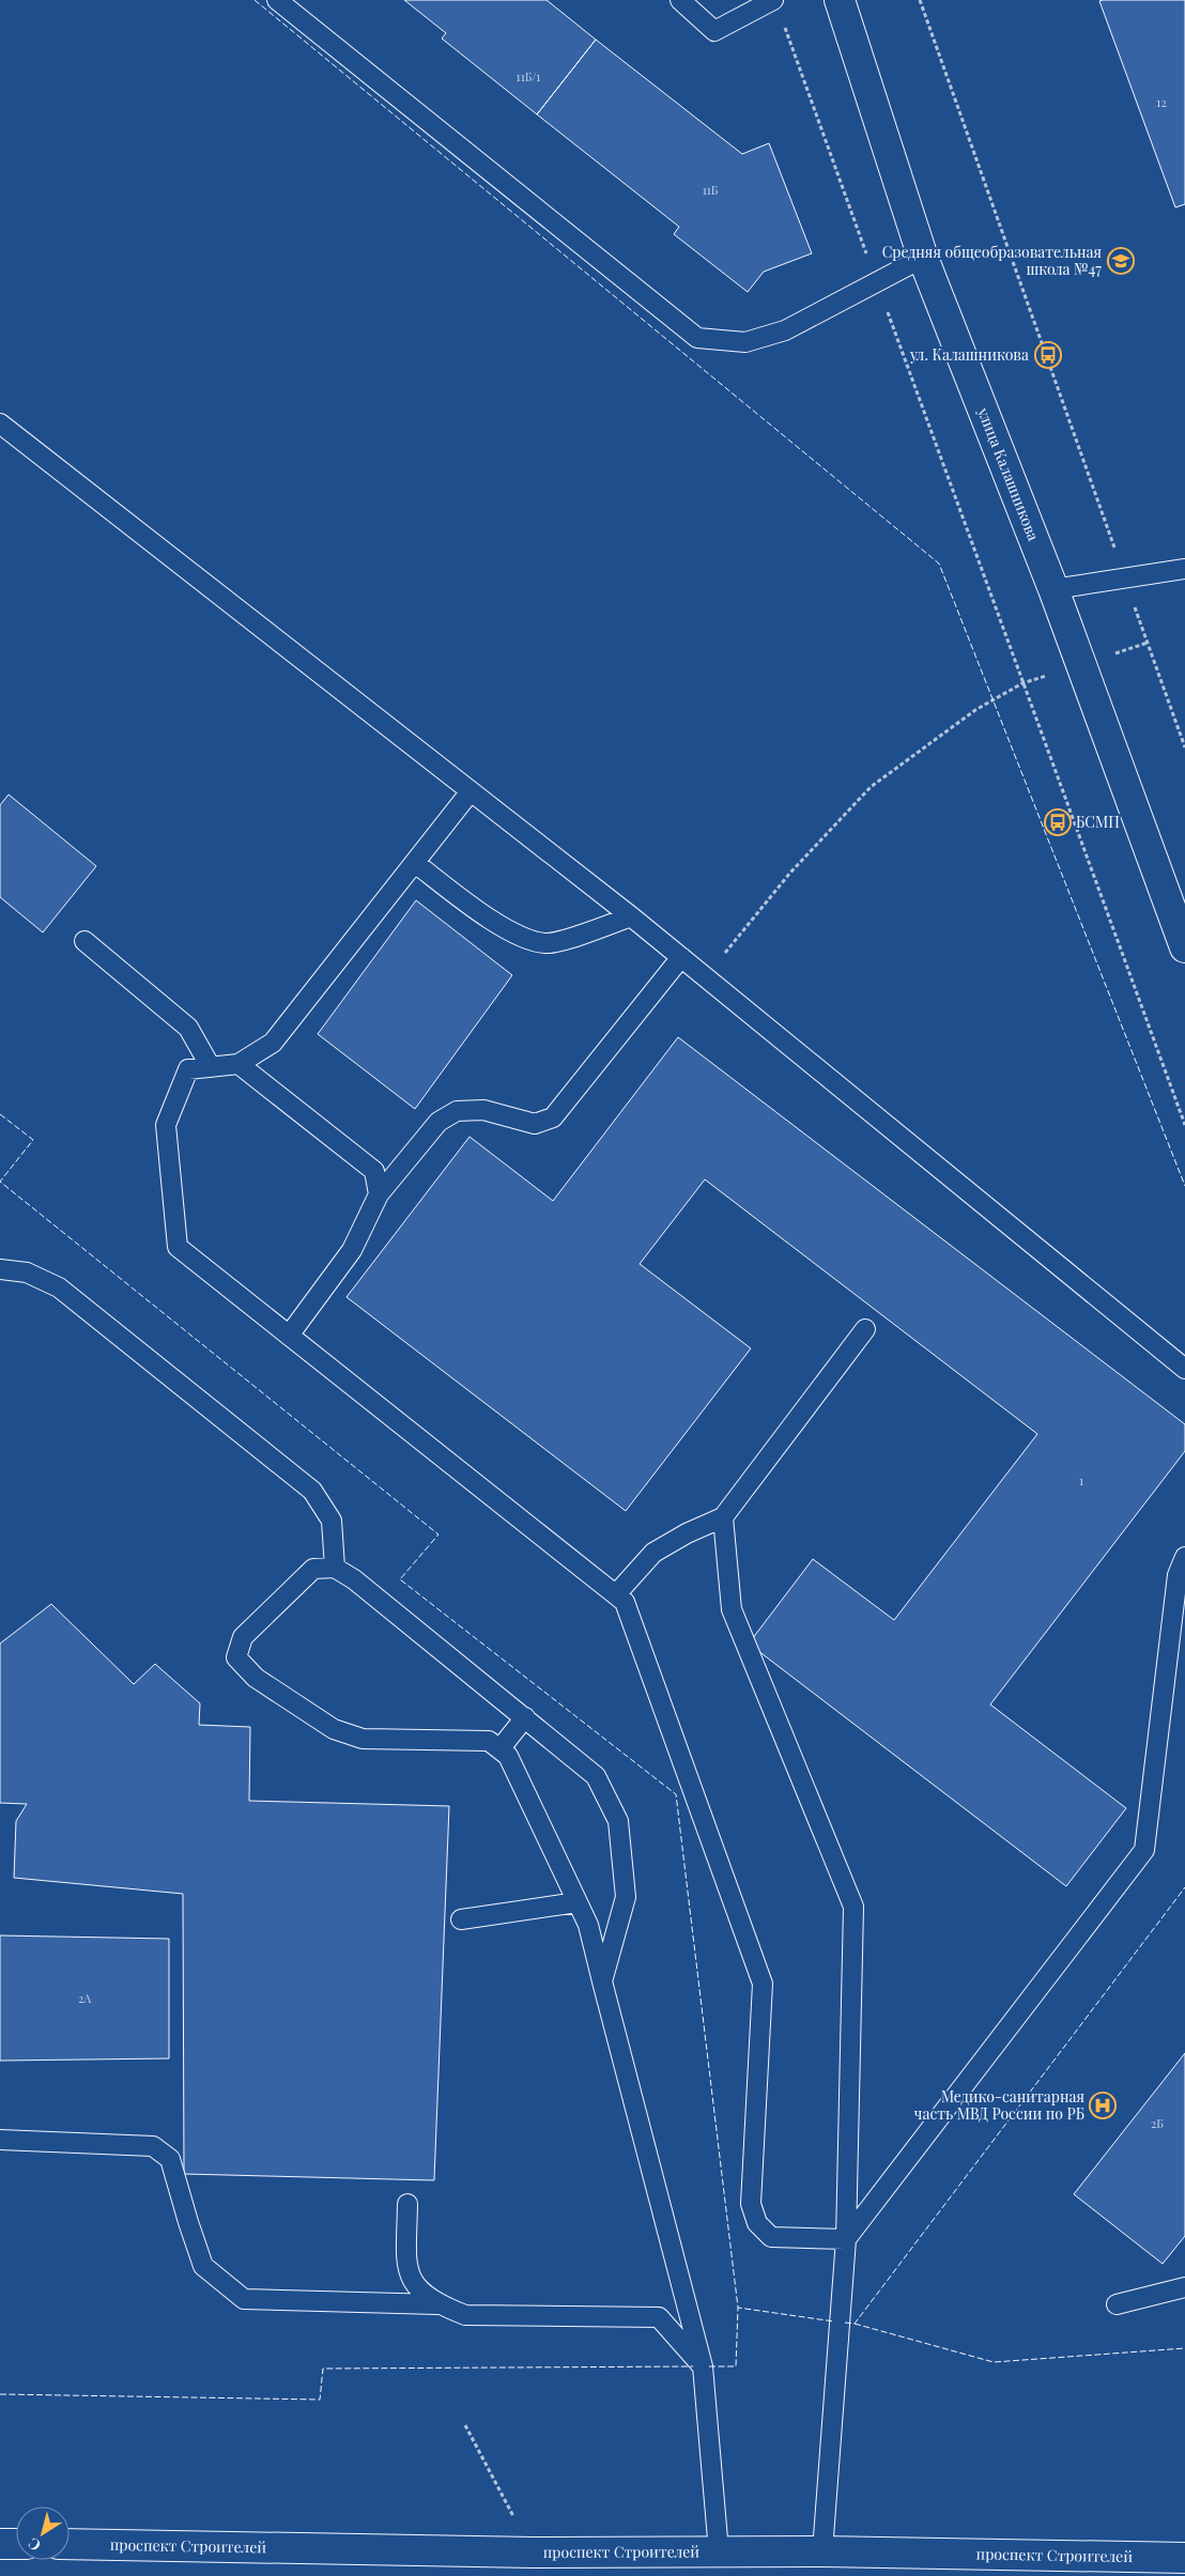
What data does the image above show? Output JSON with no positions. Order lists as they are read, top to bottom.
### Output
{
  "streets": {
    "main road": ["улица Калашникова", "проспект Строителей"]
  },
  "places": {
    "school or university": ["Средняя общеобразовательная школа №47"],
    "bus stop": ["ул. Калашникова", "БСМП"],
    "hospital": ["Медико-санитарная часть МВД России по РБ"]
  },
  "house_numbers": [
    "11Б/1",
    "12",
    "11Б",
    "1",
    "2А",
    "2Б"
  ],
  "north": "bottom left"
}
